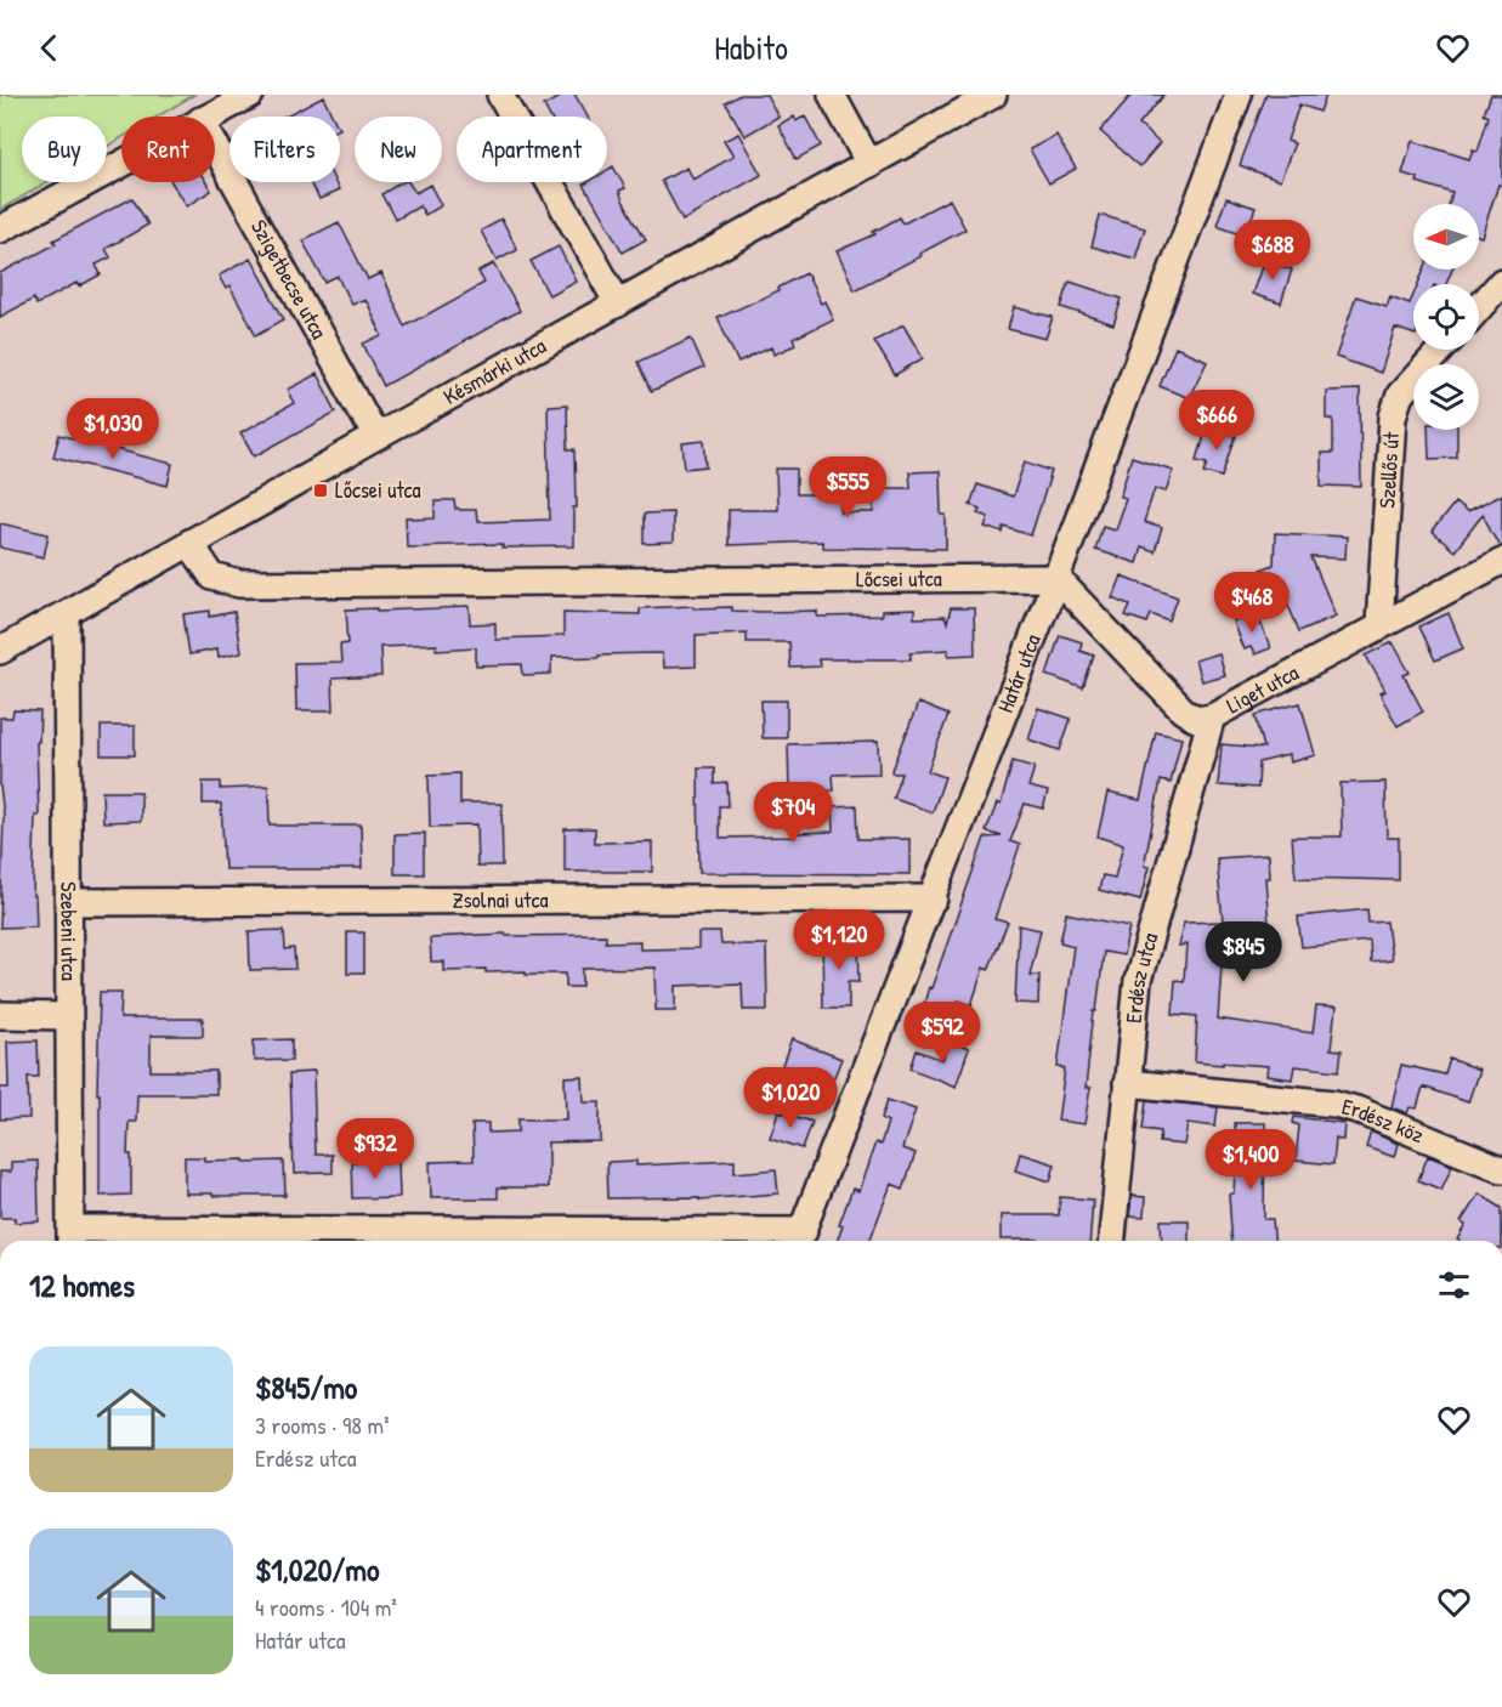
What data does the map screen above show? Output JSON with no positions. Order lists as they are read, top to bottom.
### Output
{
  "streets": {
    "street": [
      "Szigetbecse utca",
      "Késmárki utca",
      "Szellős út",
      "Lőcsei utca",
      "Határ utca",
      "Liget utca",
      "Zsolnai utca",
      "Szebeni utca",
      "Erdész utca",
      "Erdész köz"
    ]
  },
  "crossings": [
    ["Szigetbecse utca", "Késmárki utca"],
    ["Késmárki utca", "Lőcsei utca"],
    ["Késmárki utca", "Szebeni utca"],
    ["Szellős út", "Liget utca"],
    ["Lőcsei utca", "Határ utca"],
    ["Lőcsei utca", "Liget utca"],
    ["Határ utca", "Liget utca"],
    ["Határ utca", "Zsolnai utca"],
    ["Liget utca", "Erdész utca"],
    ["Zsolnai utca", "Szebeni utca"],
    ["Erdész utca", "Erdész köz"]
  ],
  "places": {
    "transit": ["Lőcsei utca"]
  },
  "north": "left",
  "page": {
    "header": "Habito",
    "chip": [
      "Buy",
      "Rent",
      "Filters",
      "New",
      "Apartment"
    ],
    "price": [
      "$688",
      "$666",
      "$1,030",
      "$555",
      "$468",
      "$704",
      "$1,120",
      "$845",
      "$592",
      "$1,020",
      "$932",
      "$1,400"
    ],
    "heading": "12 homes",
    "list": [
      {
        "name": "$845/mo",
        "note": "3 rooms · 98 m² · Erdész utca"
      },
      {
        "name": "$1,020/mo",
        "note": "4 rooms · 104 m² · Határ utca"
      }
    ]
  }
}
